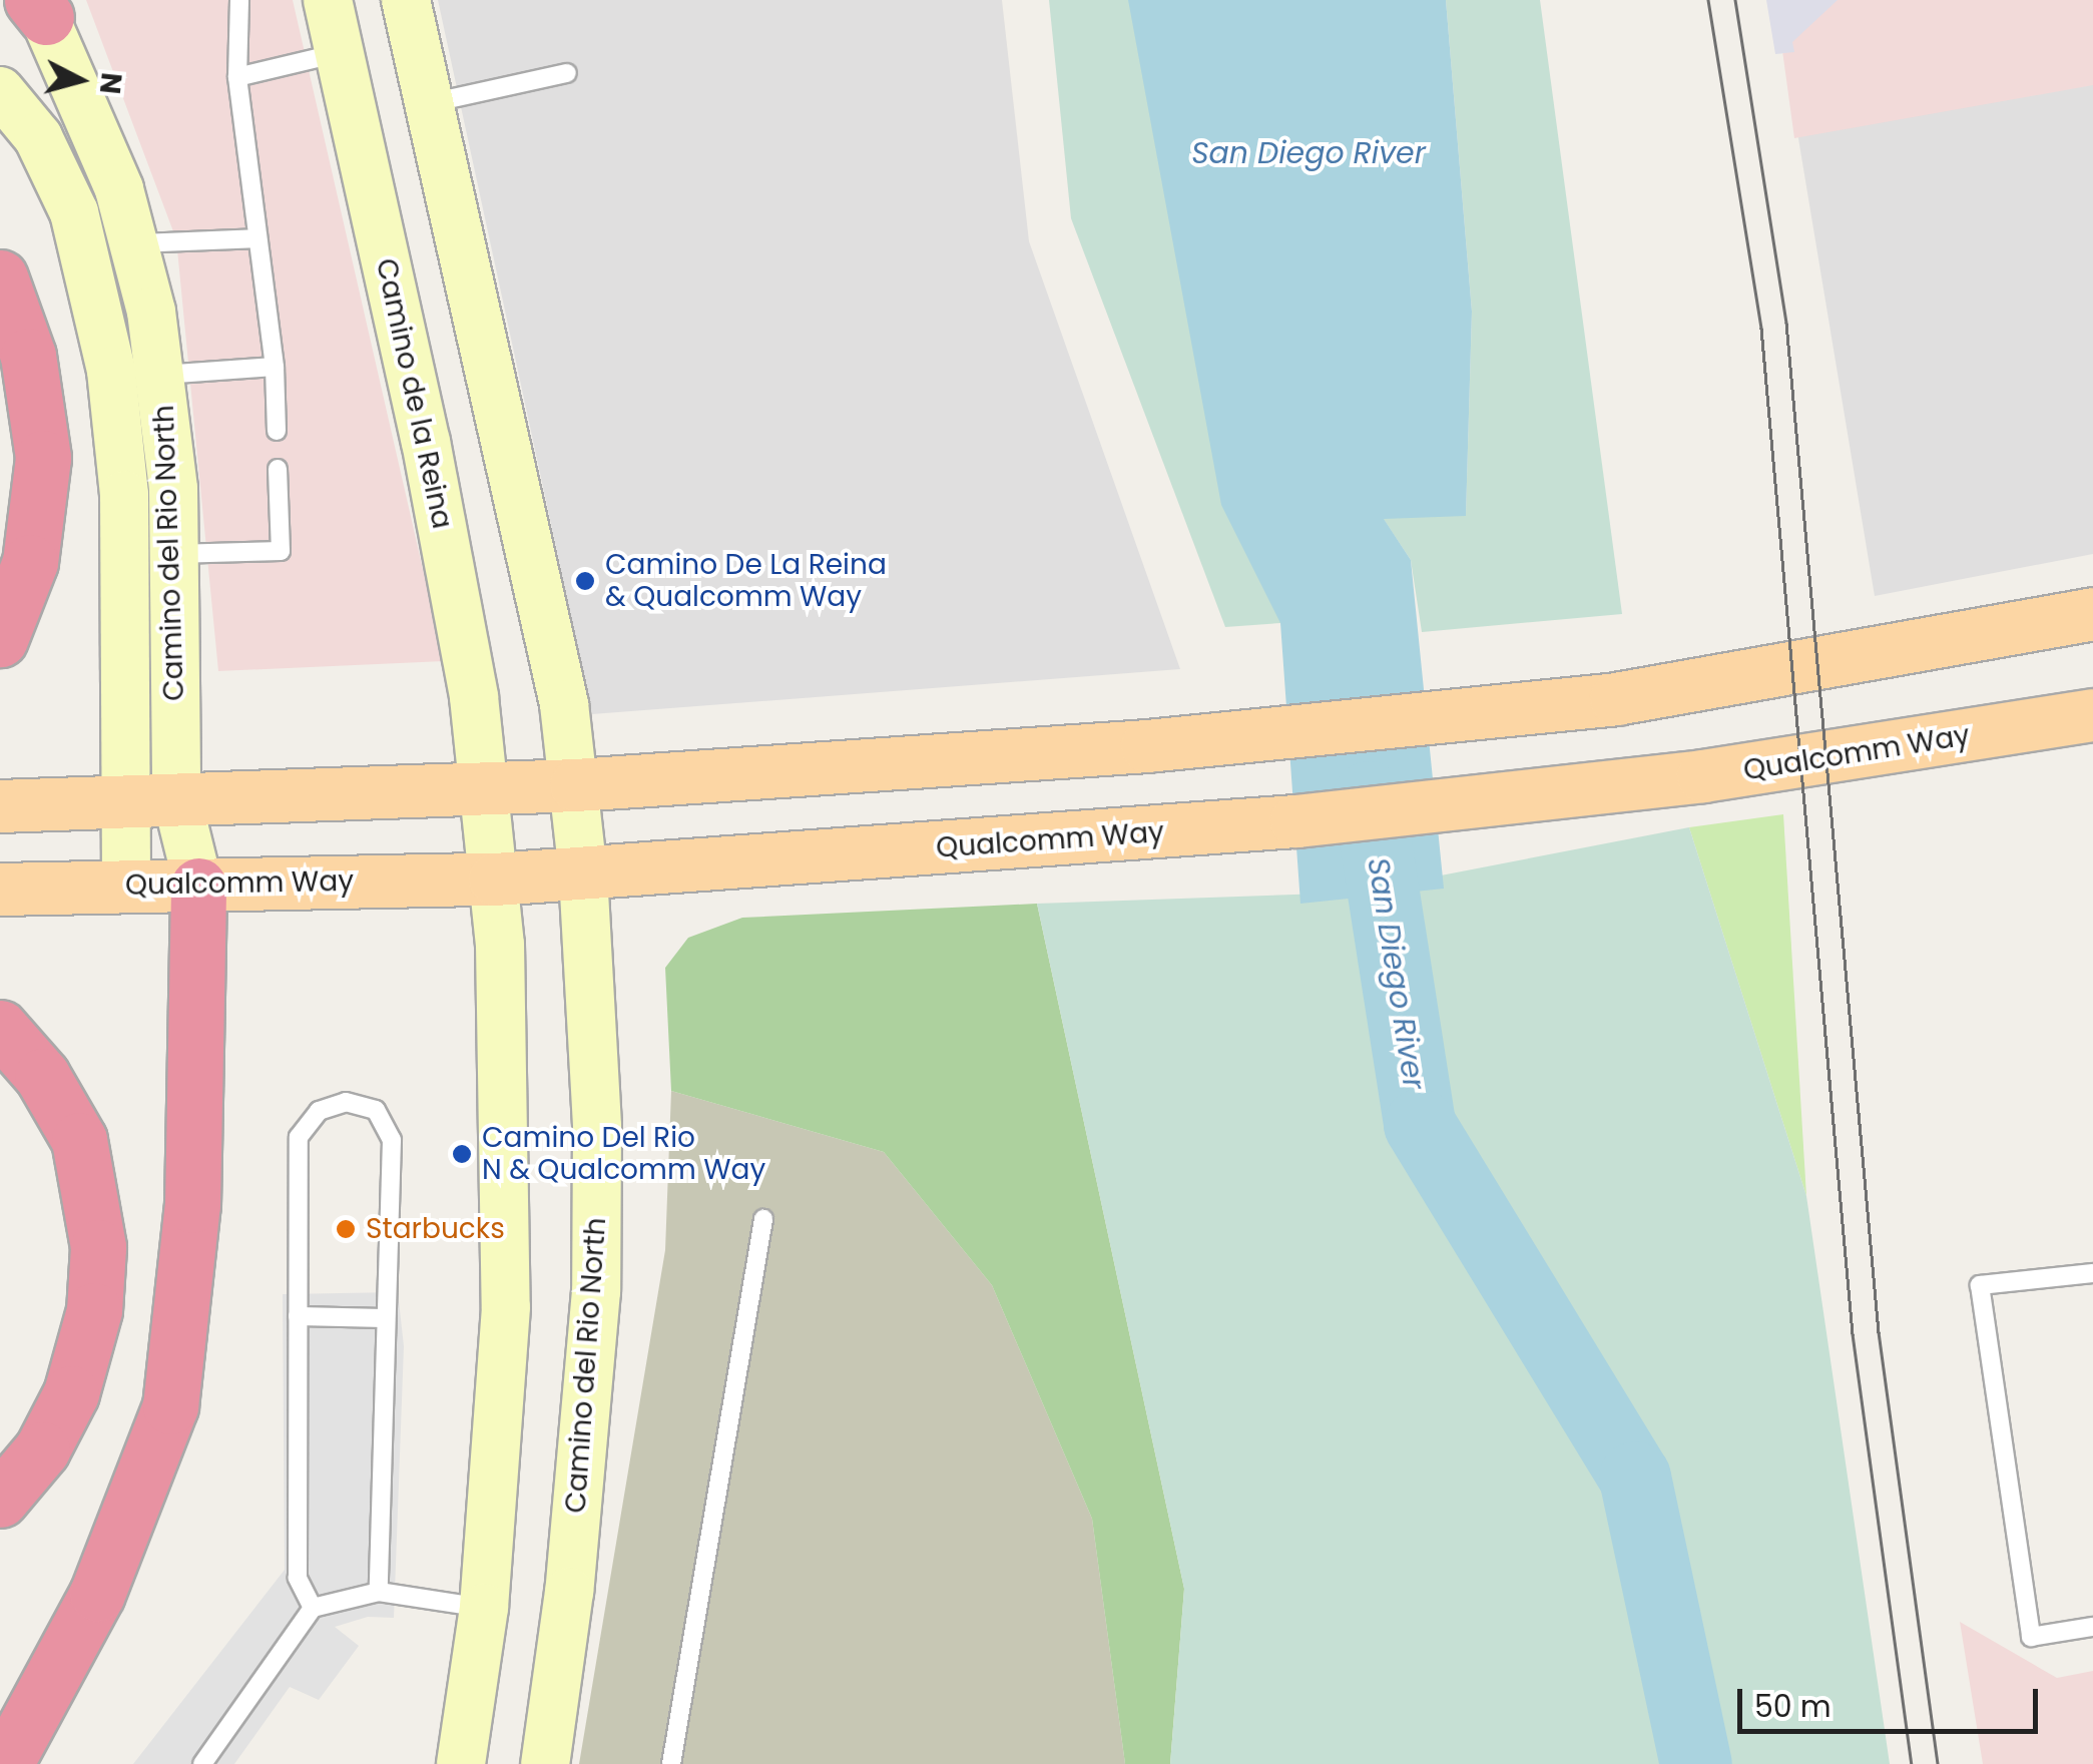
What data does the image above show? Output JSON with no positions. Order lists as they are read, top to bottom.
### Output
{
  "streets": {
    "main road": ["Camino de la Reina", "Camino del Rio North", "Qualcomm Way"]
  },
  "crossings": [
    ["Camino del Rio North", "Qualcomm Way"]
  ],
  "water": ["San Diego River"],
  "places": ["Camino De La Reina & Qualcomm Way", "Camino Del Rio N & Qualcomm Way", "Starbucks"],
  "scale_bar": "50 m",
  "north": "right"
}
